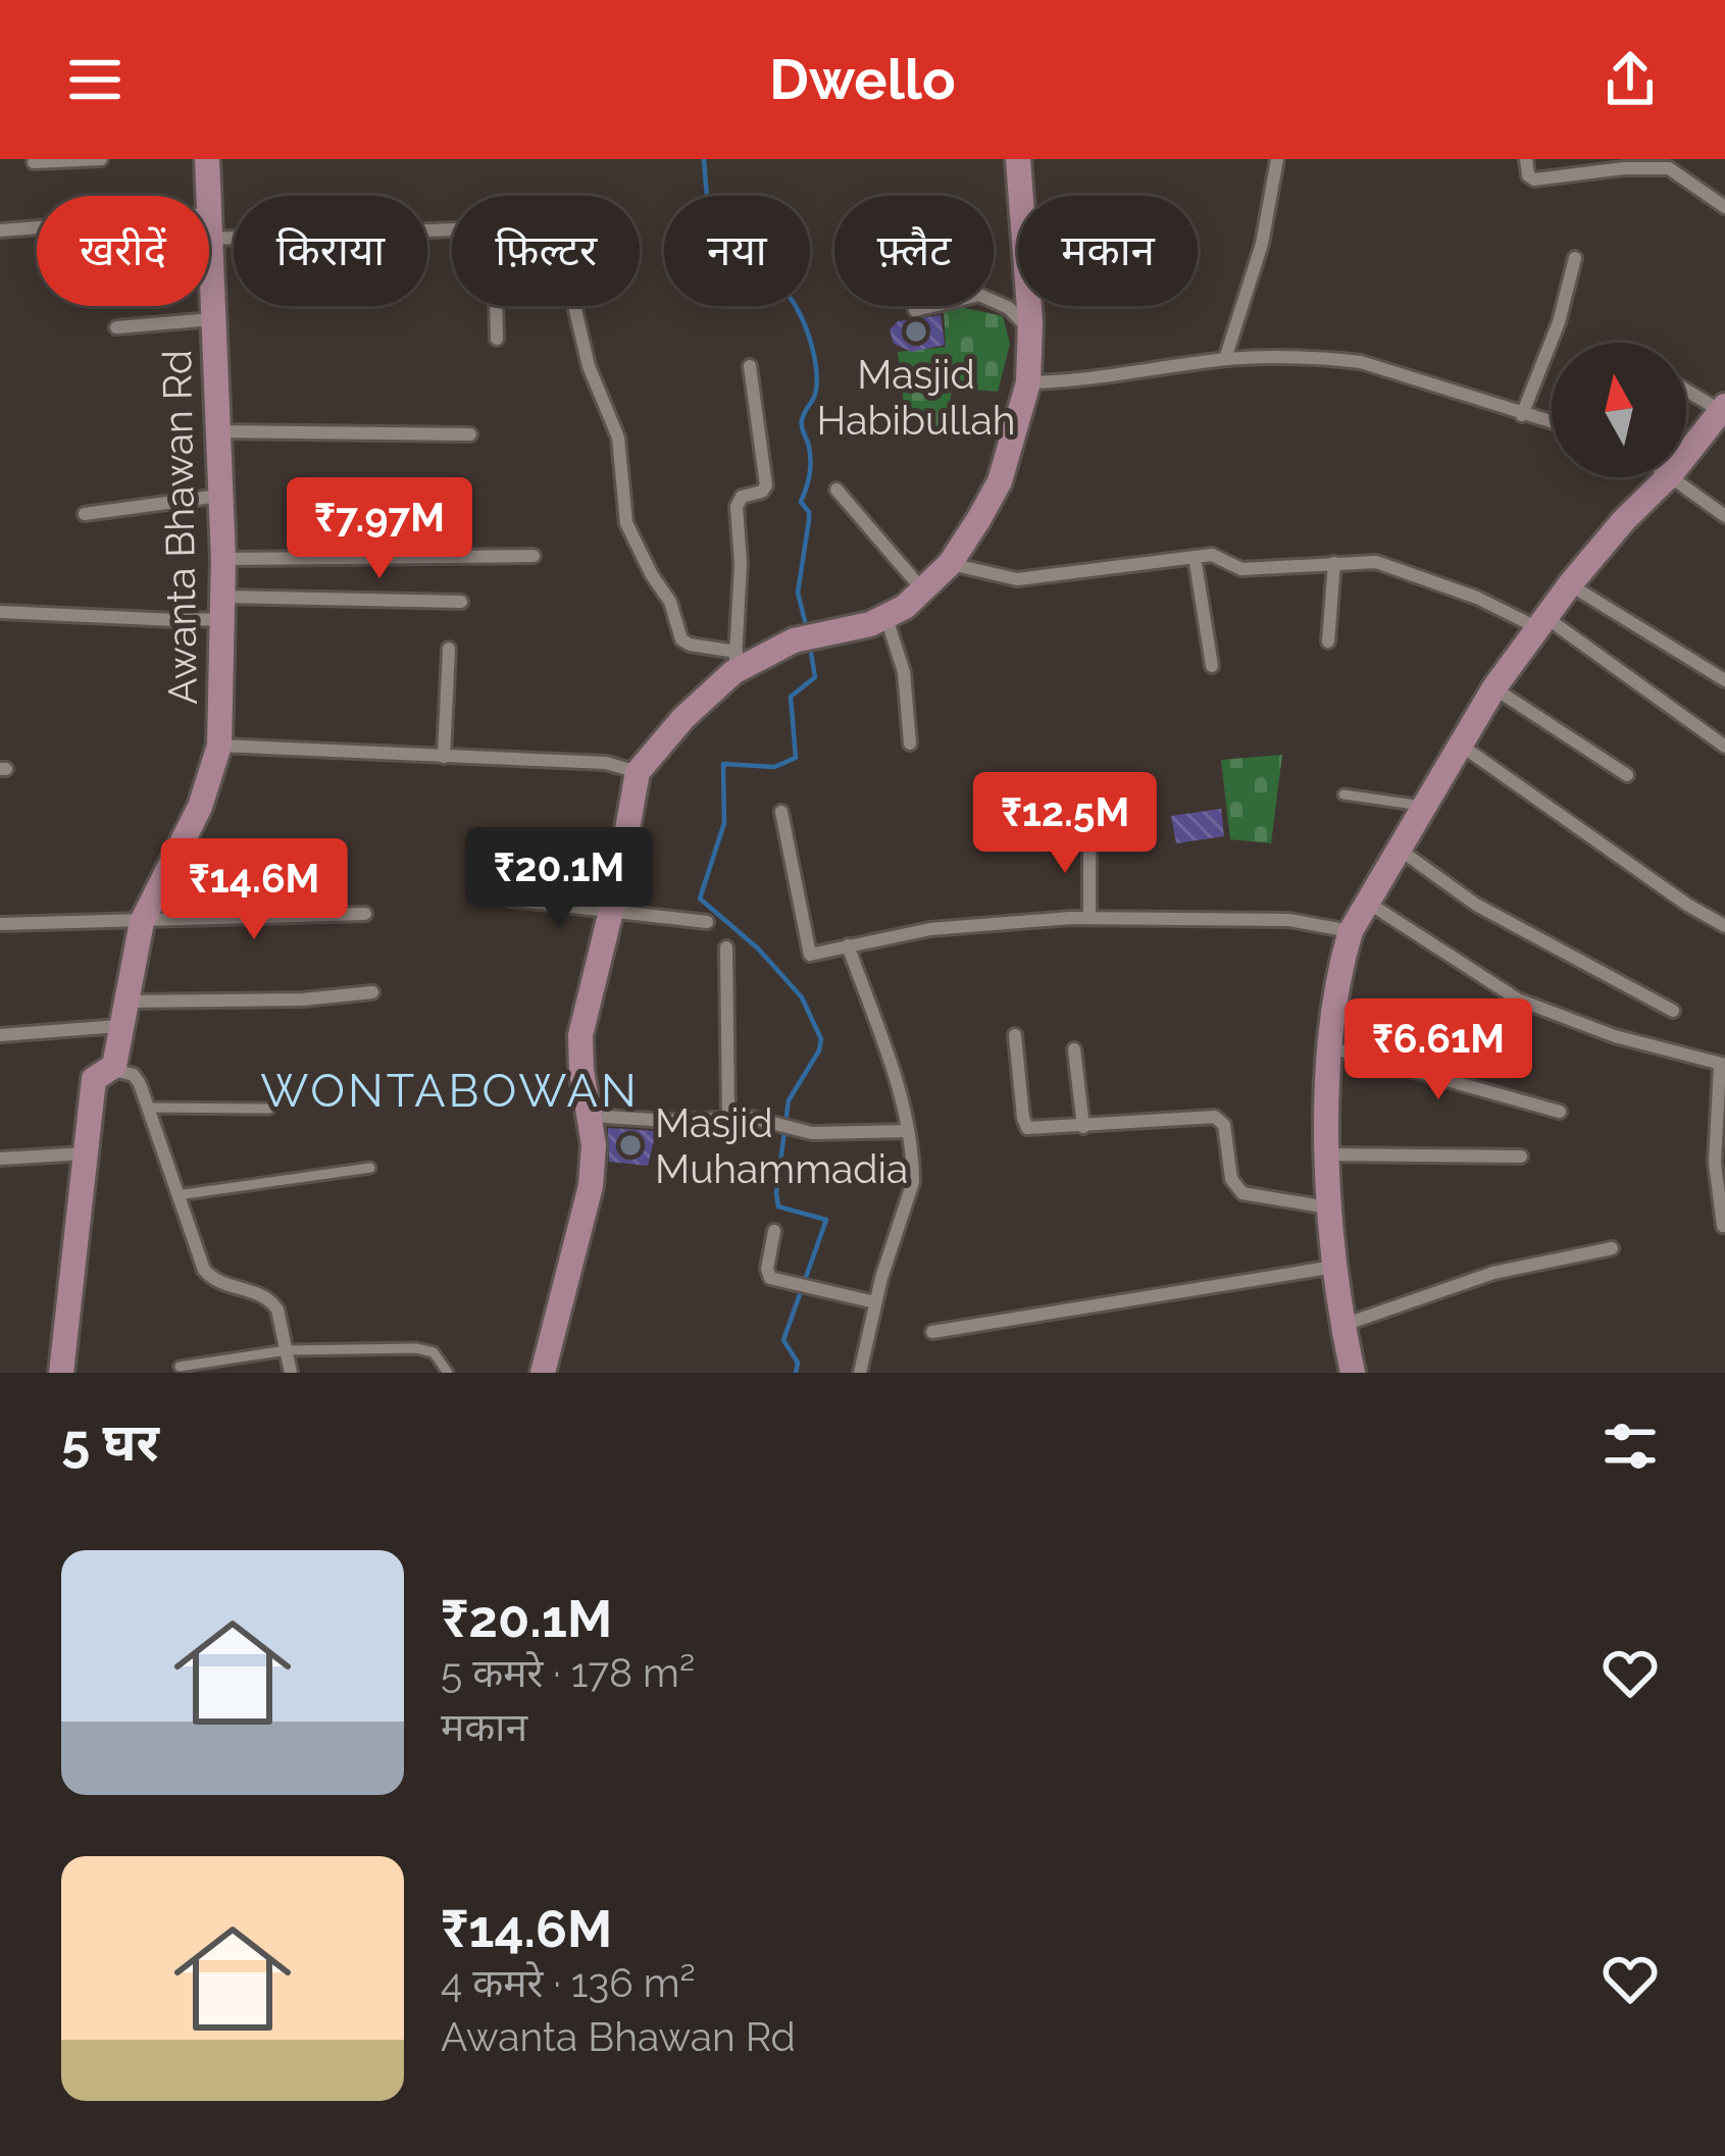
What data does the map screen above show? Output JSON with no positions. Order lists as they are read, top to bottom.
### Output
{
  "streets": {
    "street": ["Awanta Bhawan Rd"]
  },
  "districts": ["WONTABOWAN"],
  "places": ["Masjid Habibullah", "Masjid Muhammadia"],
  "north": "top",
  "page": {
    "header": "Dwello",
    "chip": [
      "खरीदें",
      "किराया",
      "फ़िल्टर",
      "नया",
      "फ़्लैट",
      "मकान"
    ],
    "price": [
      "₹7.97M",
      "₹12.5M",
      "₹20.1M",
      "₹14.6M",
      "₹6.61M"
    ],
    "heading": "5 घर",
    "list": [
      {
        "name": "₹20.1M",
        "note": "5 कमरे · 178 m² · मकान"
      },
      {
        "name": "₹14.6M",
        "note": "4 कमरे · 136 m² · Awanta Bhawan Rd"
      }
    ]
  }
}
